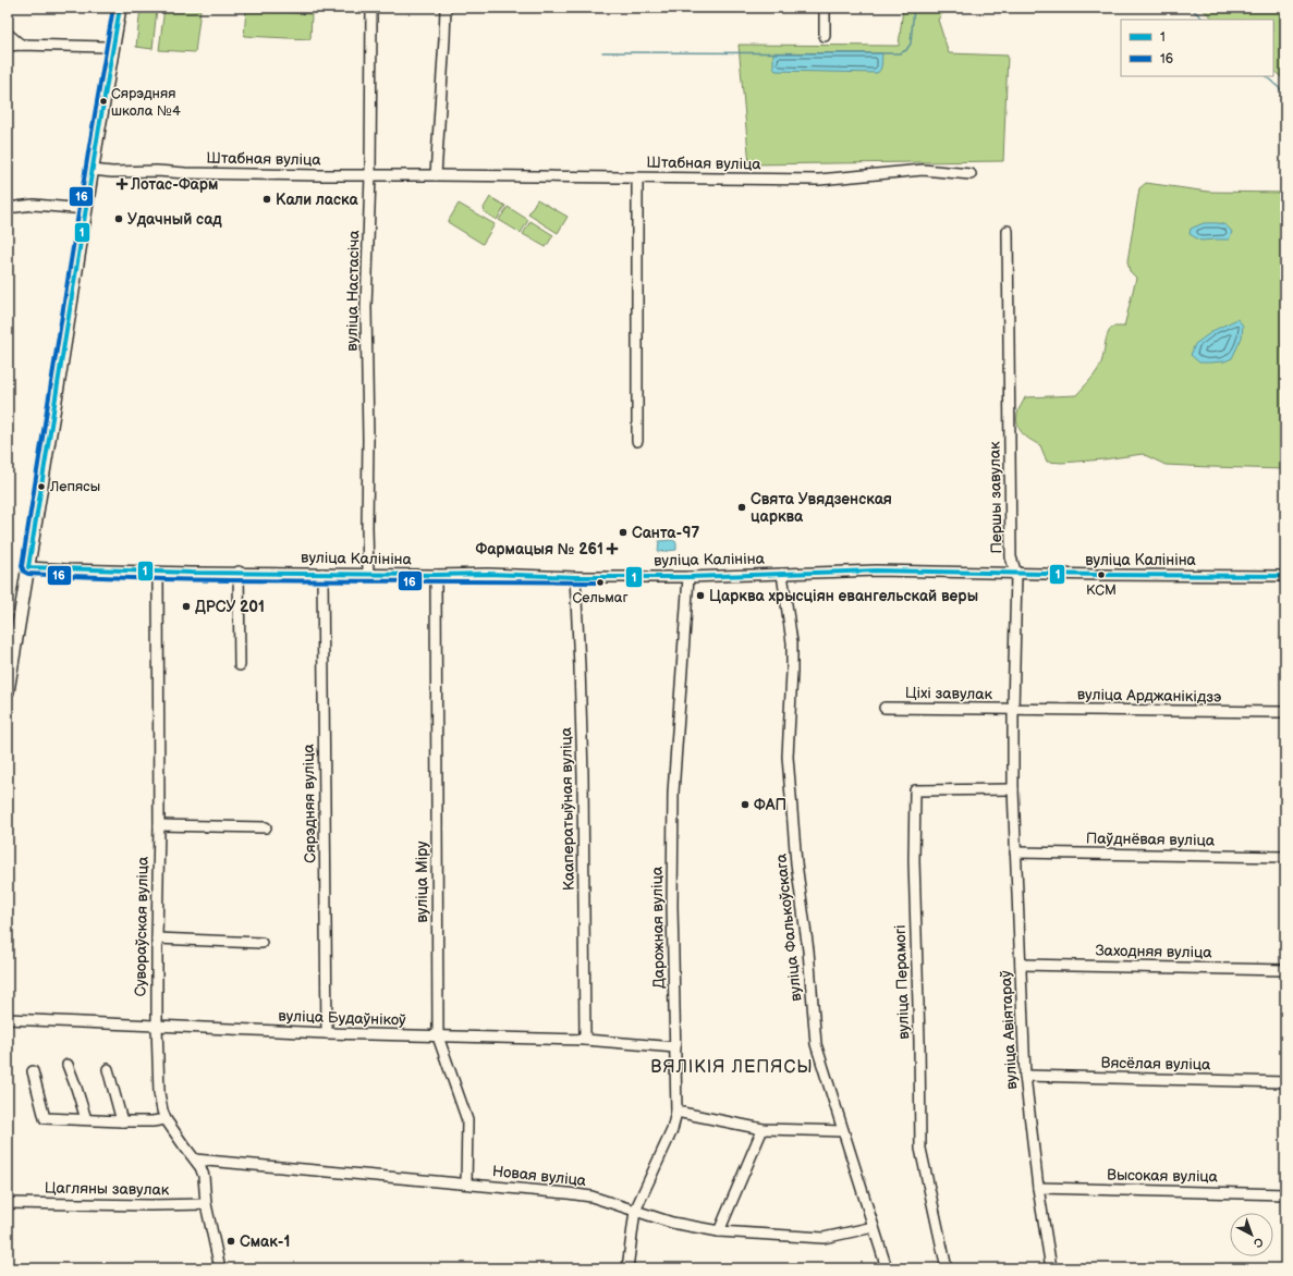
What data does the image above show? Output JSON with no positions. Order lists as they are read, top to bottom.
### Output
{
  "streets": {
    "street": [
      "Штабная вуліца",
      "вуліца Настасіча",
      "Першы завулак",
      "вуліца Калініна",
      "Ціхі завулак",
      "вуліца Арджанікідзэ",
      "Сярэдняя вуліца",
      "Кааператыўная вуліца",
      "Паўднёвая вуліца",
      "вуліца Міру",
      "Сувораўская вуліца",
      "Дарожная вуліца",
      "вуліца Фалькоўскага",
      "Заходняя вуліца",
      "вуліца Перамогі",
      "вуліца Будаўнікоў",
      "вуліца Авіятараў",
      "Вясёлая вуліца",
      "Новая вуліца",
      "Высокая вуліца",
      "Цагляны завулак"
    ]
  },
  "crossings": [
    ["Штабная вуліца", "вуліца Настасіча"],
    ["вуліца Настасіча", "вуліца Калініна"],
    ["Першы завулак", "вуліца Калініна"],
    ["Першы завулак", "Ціхі завулак"],
    ["Першы завулак", "вуліца Арджанікідзэ"],
    ["Першы завулак", "вуліца Перамогі"],
    ["Першы завулак", "вуліца Авіятараў"],
    ["вуліца Калініна", "Сярэдняя вуліца"],
    ["вуліца Калініна", "Кааператыўная вуліца"],
    ["вуліца Калініна", "вуліца Міру"],
    ["вуліца Калініна", "Сувораўская вуліца"],
    ["вуліца Калініна", "Дарожная вуліца"],
    ["вуліца Калініна", "вуліца Фалькоўскага"],
    ["Ціхі завулак", "вуліца Арджанікідзэ"],
    ["Сярэдняя вуліца", "вуліца Будаўнікоў"],
    ["Кааператыўная вуліца", "вуліца Будаўнікоў"],
    ["Паўднёвая вуліца", "вуліца Авіятараў"],
    ["вуліца Міру", "вуліца Будаўнікоў"],
    ["вуліца Міру", "Новая вуліца"],
    ["Сувораўская вуліца", "вуліца Будаўнікоў"],
    ["Сувораўская вуліца", "Новая вуліца"],
    ["Сувораўская вуліца", "Цагляны завулак"],
    ["Дарожная вуліца", "вуліца Будаўнікоў"],
    ["Дарожная вуліца", "Новая вуліца"],
    ["вуліца Фалькоўскага", "Новая вуліца"],
    ["Заходняя вуліца", "вуліца Авіятараў"],
    ["вуліца Перамогі", "вуліца Авіятараў"],
    ["вуліца Авіятараў", "Вясёлая вуліца"],
    ["вуліца Авіятараў", "Высокая вуліца"]
  ],
  "districts": ["ВЯЛІКІЯ ЛЕПЯСЫ"],
  "places": {
    "other": [
      "Сярэдняя школа №4",
      "Кали ласка",
      "Удачный сад",
      "Лепясы",
      "Свята Увядзенская царква",
      "Санта-97",
      "КСМ",
      "Сельмаг",
      "Царква хрысціян евангельскай веры",
      "ДРСУ 201",
      "ФАП",
      "Смак-1"
    ],
    "health": ["Лотас-Фарм", "Фармацыя № 261"]
  },
  "lines": ["transit line 1", "transit line 16"],
  "legend": ["1", "16"],
  "north": "bottom right"
}
